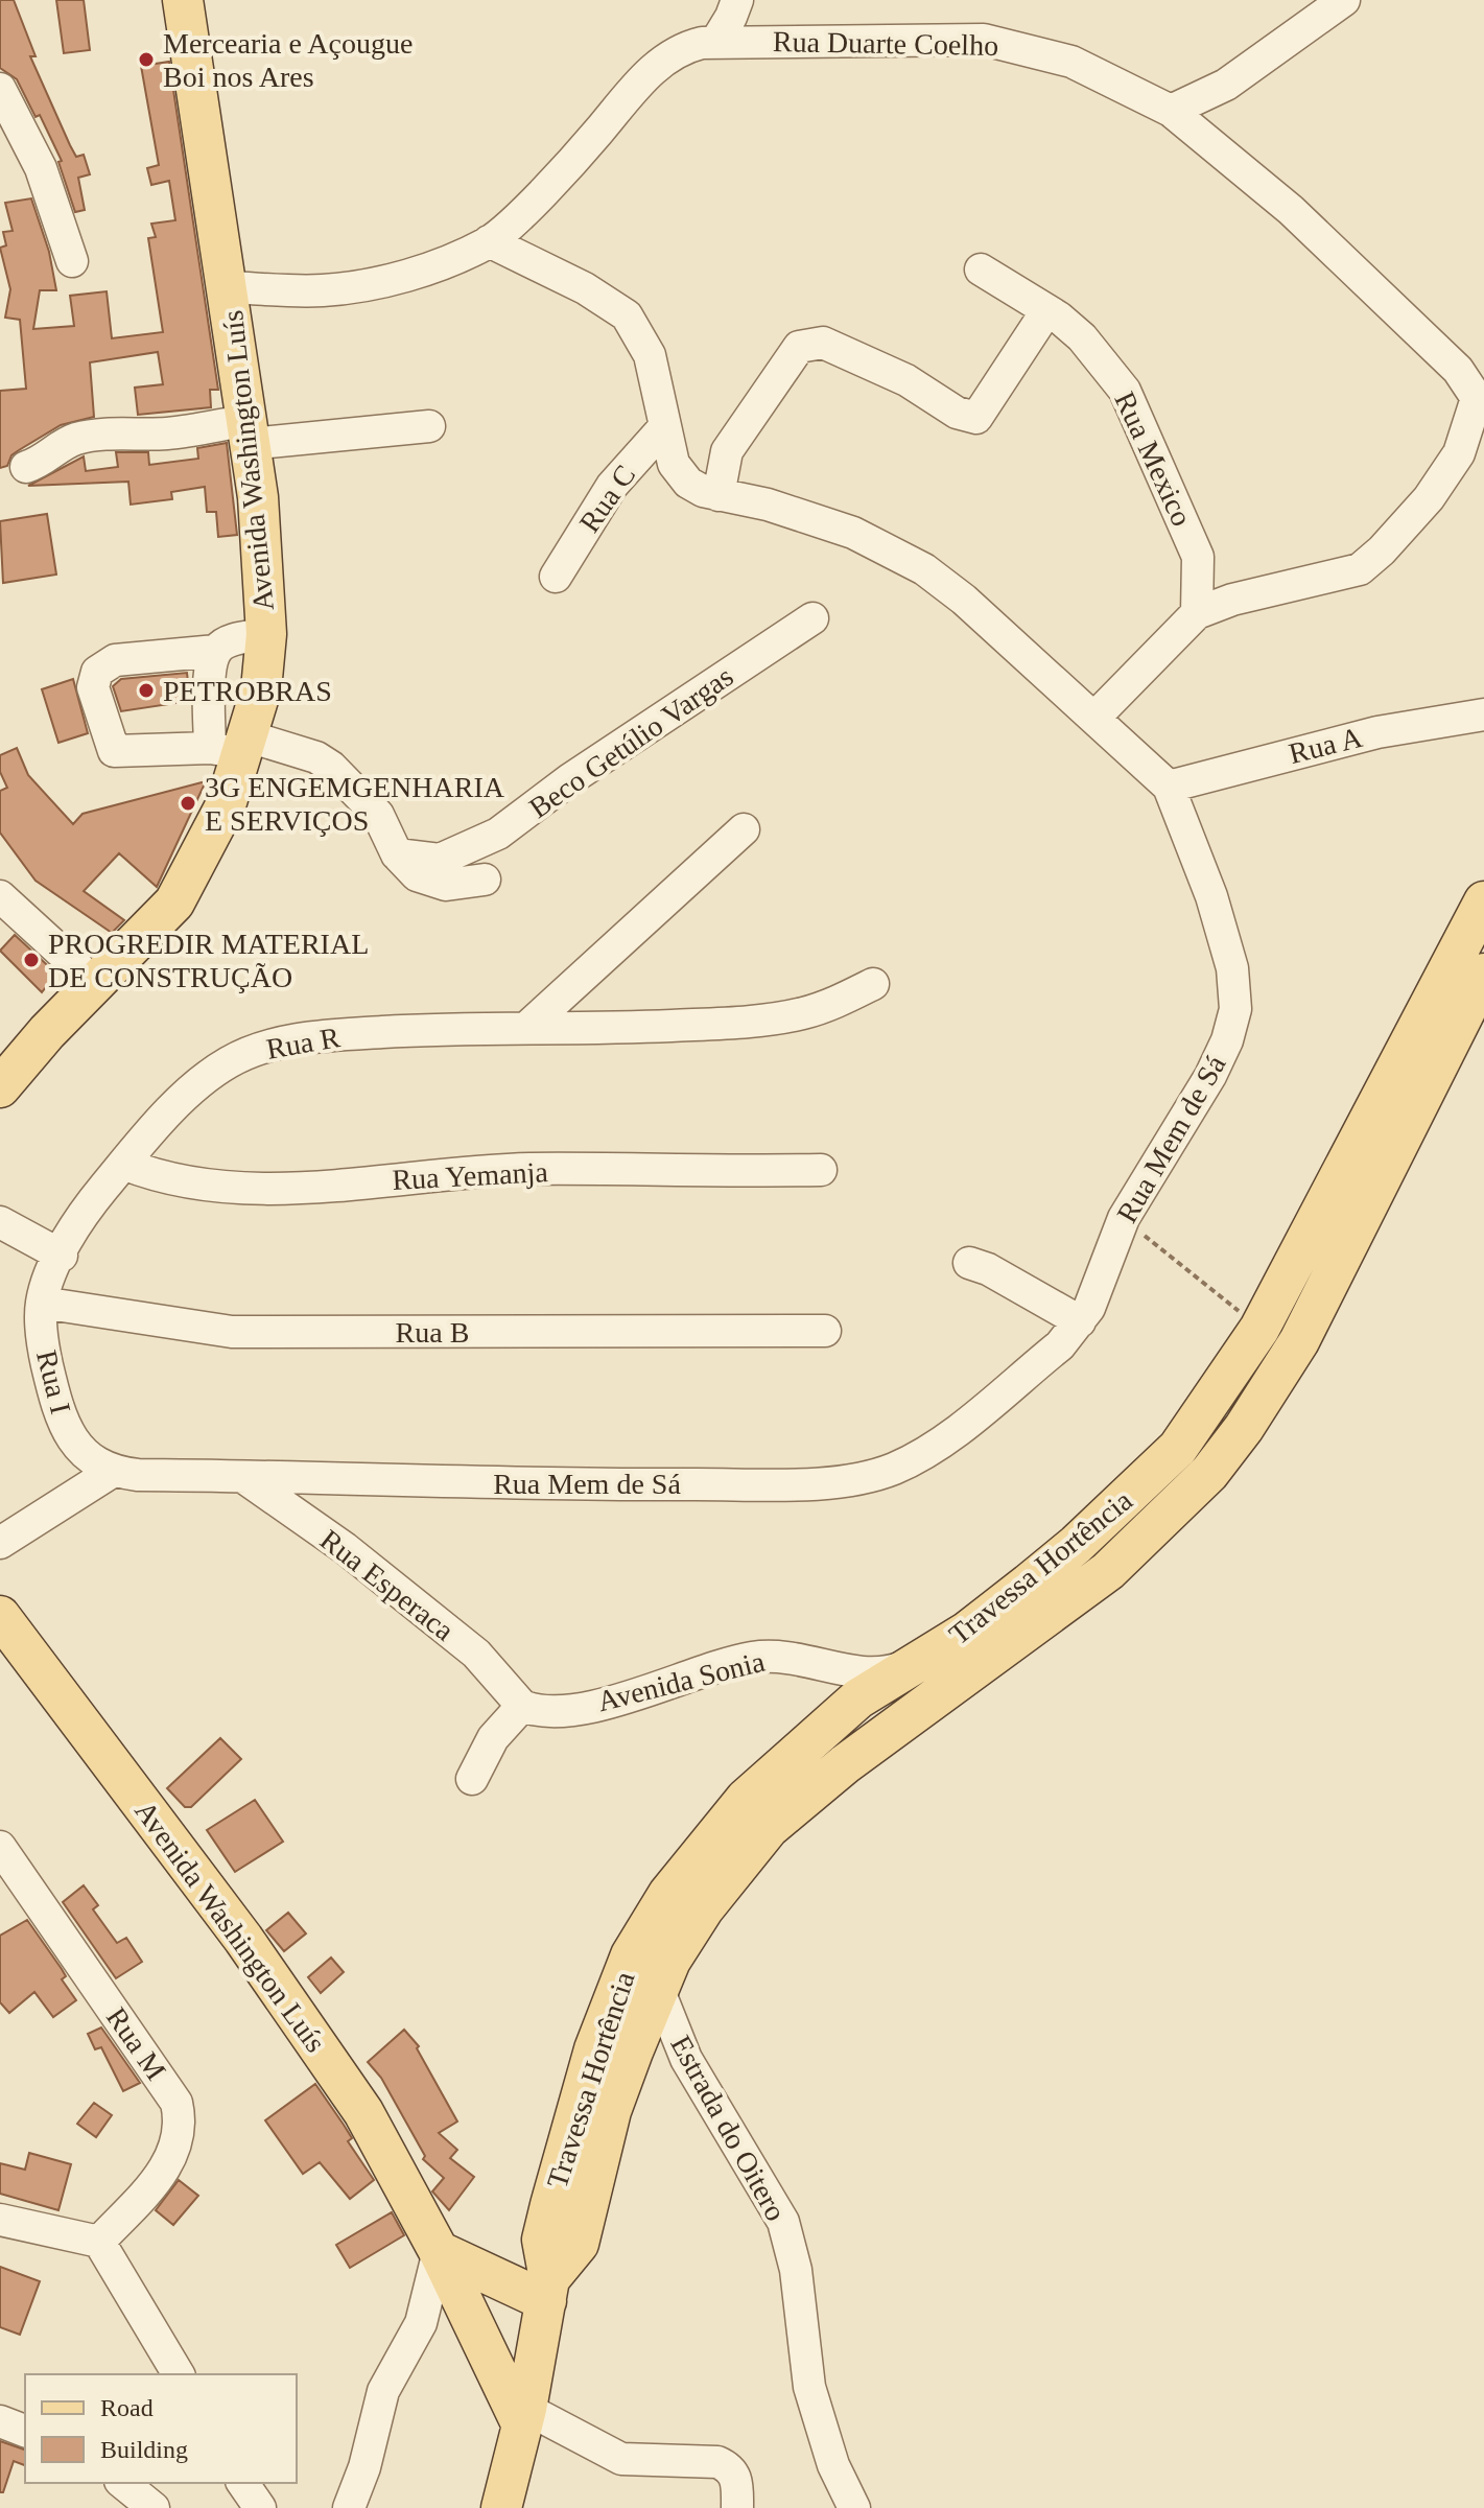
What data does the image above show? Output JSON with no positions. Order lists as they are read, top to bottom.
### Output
{
  "streets": {
    "main road": ["Avenida Washington Luís", "Travessa Hortência"],
    "street": [
      "Rua Duarte Coelho",
      "Rua Mexico",
      "Rua C",
      "Beco Getúlio Vargas",
      "Rua A",
      "Rua R",
      "Rua Mem de Sá",
      "Rua Yemanja",
      "Rua B",
      "Rua I",
      "Rua Esperaca",
      "Avenida Sonia",
      "Rua M",
      "Estrada do Oitero"
    ]
  },
  "crossings": [
    ["Rua Duarte Coelho", "Rua Mexico"],
    ["Rua Duarte Coelho", "Avenida Washington Luís"],
    ["Rua Duarte Coelho", "Rua Mem de Sá"],
    ["Avenida Washington Luís", "Travessa Hortência"],
    ["Rua C", "Rua Mem de Sá"],
    ["Rua A", "Rua Mem de Sá"],
    ["Rua R", "Rua Yemanja"],
    ["Rua R", "Rua I"],
    ["Rua Mem de Sá", "Rua Esperaca"],
    ["Rua Yemanja", "Rua I"],
    ["Rua B", "Rua I"],
    ["Travessa Hortência", "Avenida Sonia"],
    ["Travessa Hortência", "Estrada do Oitero"],
    ["Rua Esperaca", "Avenida Sonia"]
  ],
  "places": [
    "Mercearia e Açougue Boi nos Ares",
    "PETROBRAS",
    "3G ENGEMGENHARIA E SERVIÇOS",
    "PROGREDIR MATERIAL DE CONSTRUÇÃO"
  ],
  "legend": ["Road", "Building"]
}
